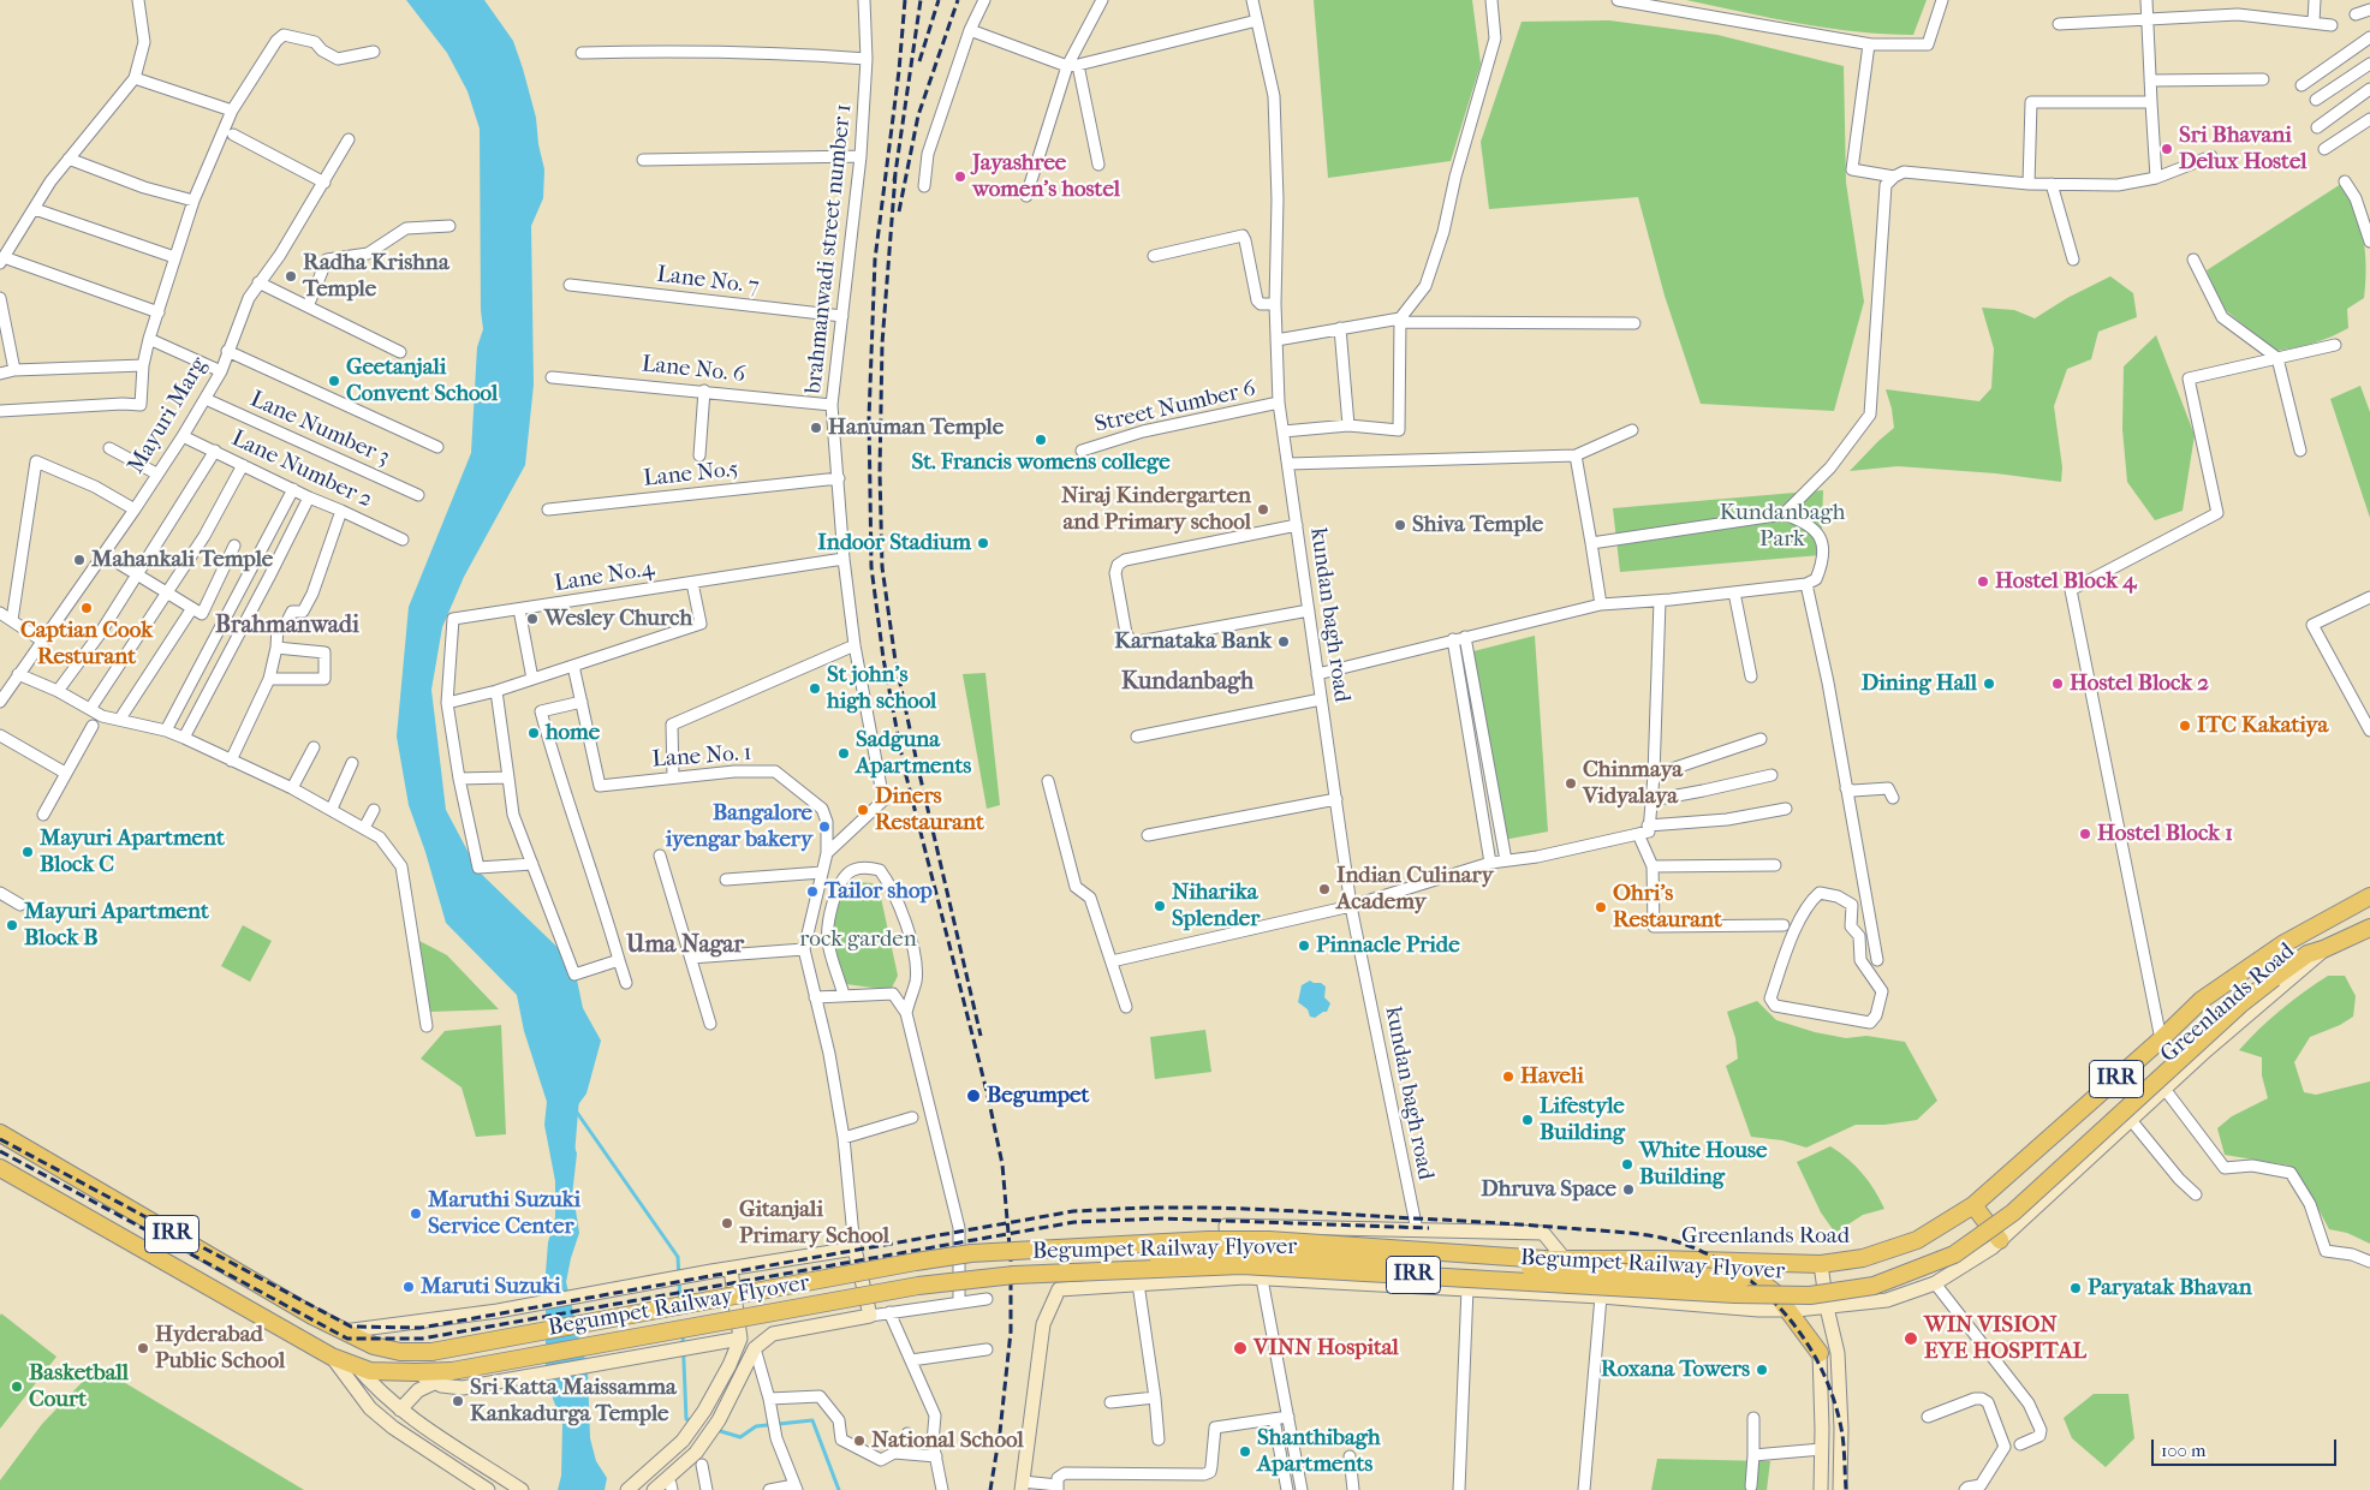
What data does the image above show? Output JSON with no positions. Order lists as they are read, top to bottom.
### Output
{
  "streets": {
    "main road": ["Greenlands Road", "IRR", "Begumpet Railway Flyover"],
    "street": [
      "brahmanwadi street number 1",
      "Lane No. 7",
      "Lane No. 6",
      "Street Number 6",
      "Mayuri Marg",
      "Lane Number 3",
      "Lane Number 2",
      "Lane No.5",
      "Lane No.4",
      "kundan bagh road",
      "Lane No. 1"
    ]
  },
  "crossings": [
    ["brahmanwadi street number 1", "Lane No. 7"],
    ["brahmanwadi street number 1", "Lane No. 6"],
    ["brahmanwadi street number 1", "Lane No.5"],
    ["brahmanwadi street number 1", "Lane No.4"],
    ["brahmanwadi street number 1", "Lane No. 1"],
    ["Street Number 6", "kundan bagh road"],
    ["Mayuri Marg", "Lane Number 3"],
    ["Mayuri Marg", "Lane Number 2"],
    ["Greenlands Road", "IRR"],
    ["Greenlands Road", "Begumpet Railway Flyover"],
    ["IRR", "Begumpet Railway Flyover"]
  ],
  "districts": ["Brahmanwadi", "Kundanbagh", "Uma Nagar"],
  "parks": ["Kundanbagh Park", "rock garden"],
  "places": [
    "Sri Bhavani Delux Hostel",
    "Jayashree women's hostel",
    "Radha Krishna Temple",
    "Geetanjali Convent School",
    "Hanuman Temple",
    "St. Francis womens college",
    "Niraj Kindergarten and Primary school",
    "Shiva Temple",
    "Indoor Stadium",
    "Mahankali Temple",
    "Hostel Block 4",
    "Captian Cook Resturant",
    "Wesley Church",
    "Karnataka Bank",
    "Dining Hall",
    "Hostel Block 2",
    "St john's high school",
    "ITC Kakatiya",
    "home",
    "Sadguna Apartments",
    "Chinmaya Vidyalaya",
    "Diners Restaurant",
    "Bangalore iyengar bakery",
    "Hostel Block 1",
    "Mayuri Apartment Block C",
    "Indian Culinary Academy",
    "Tailor shop",
    "Niharika Splender",
    "Ohri's Restaurant",
    "Mayuri Apartment Block B",
    "Pinnacle Pride",
    "Haveli",
    "Begumpet",
    "Lifestyle Building",
    "White House Building",
    "Dhruva Space",
    "Maruthi Suzuki Service Center",
    "Gitanjali Primary School",
    "Maruti Suzuki",
    "Paryatak Bhavan",
    "WIN VISION EYE HOSPITAL",
    "Hyderabad Public School",
    "VINN Hospital",
    "Roxana Towers",
    "Basketball Court",
    "Sri Katta Maissamma Kankadurga Temple",
    "National School",
    "Shanthibagh Apartments"
  ],
  "scale_bar": "100 m"
}
